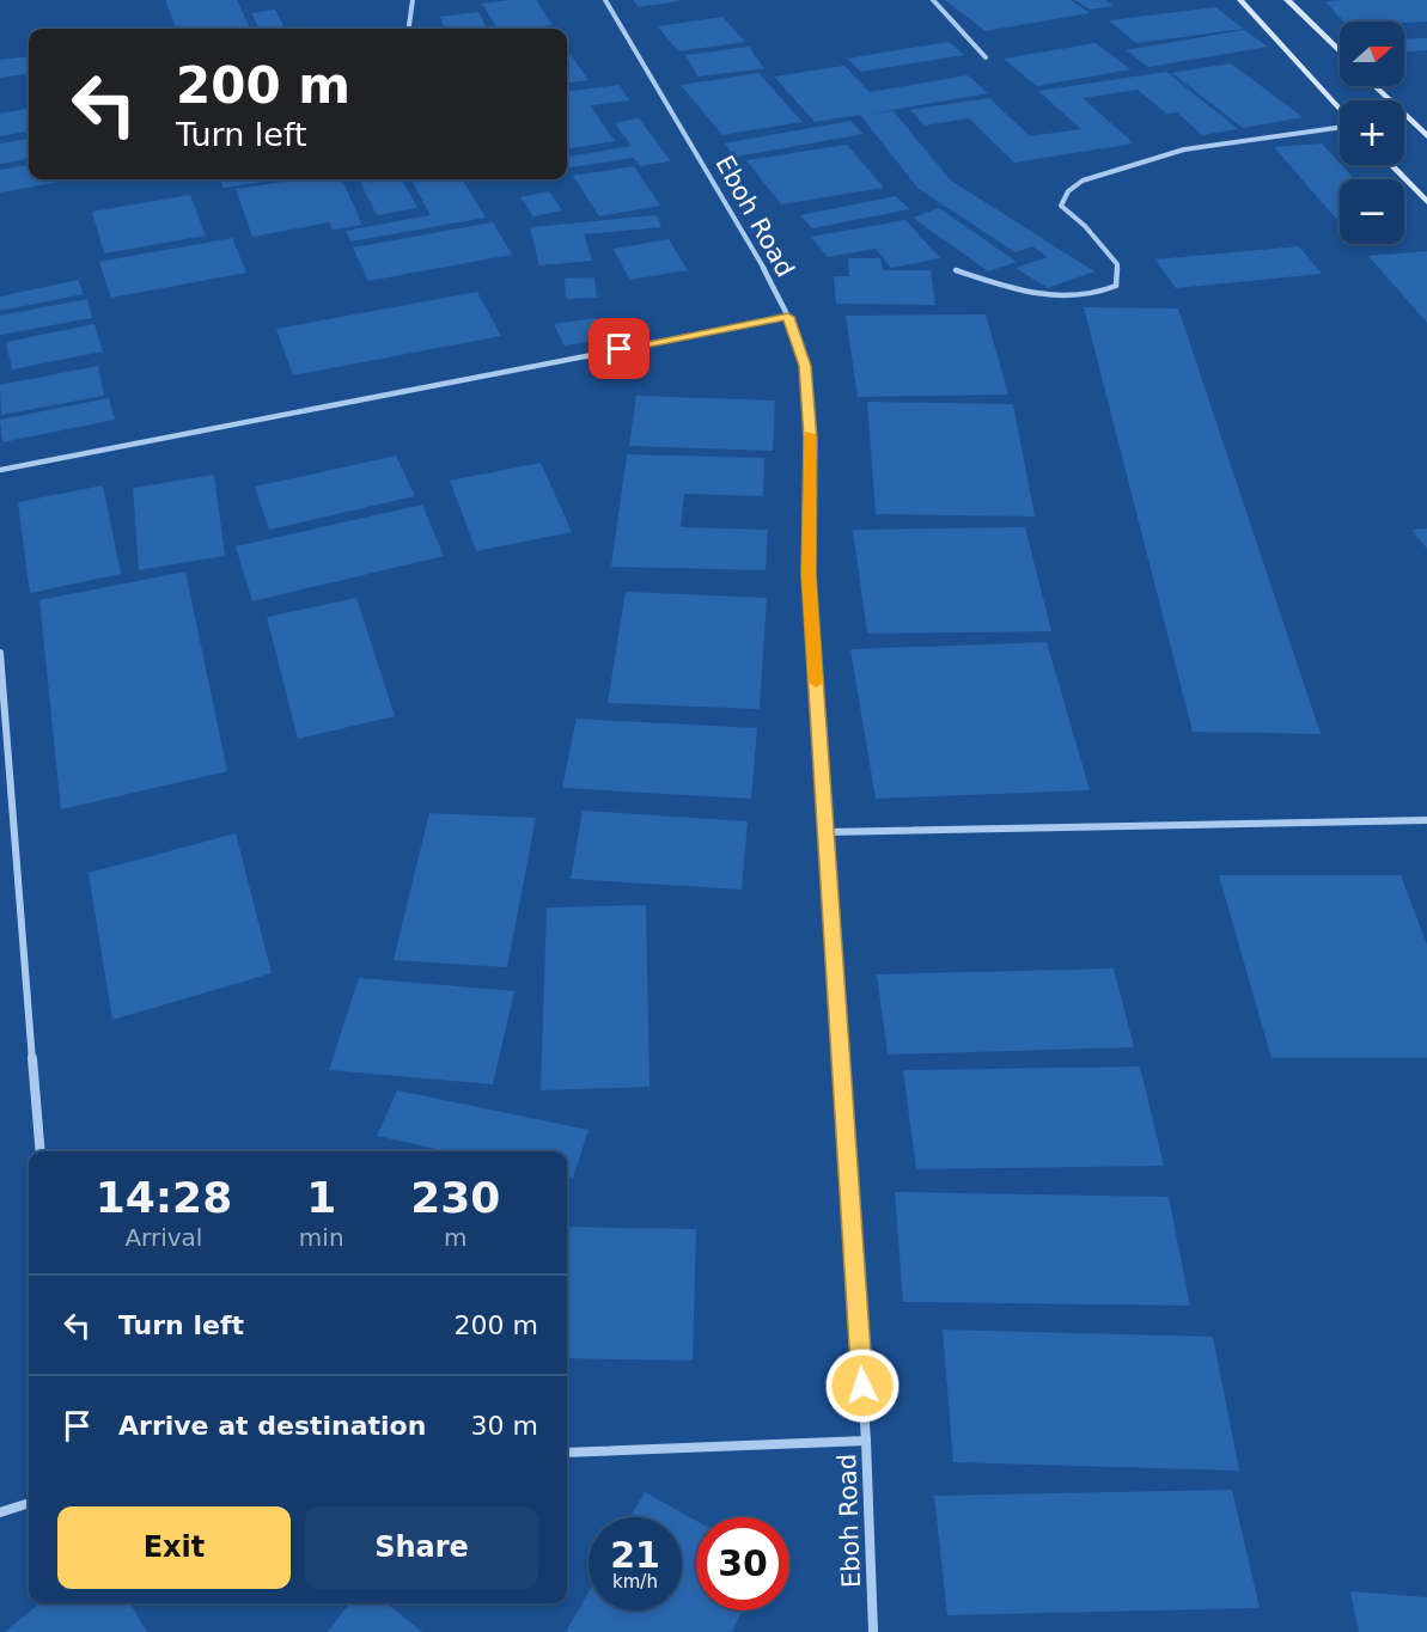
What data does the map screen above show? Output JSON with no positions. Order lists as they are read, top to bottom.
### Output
{
  "streets": {
    "street": ["Eboh Road"]
  },
  "north": "right",
  "page": {
    "map_buttons": ["+", "−"],
    "turn": ["200 m", "Turn left"],
    "eta": [
      "14:28",
      "Arrival",
      "1",
      "min",
      "230",
      "m"
    ],
    "list": [
      {
        "name": "Turn left",
        "value": "200 m"
      },
      {
        "name": "Arrive at destination",
        "value": "30 m"
      }
    ],
    "buttons": ["Exit", "Share"],
    "speed": "21 km/h",
    "limit": "30"
  }
}
